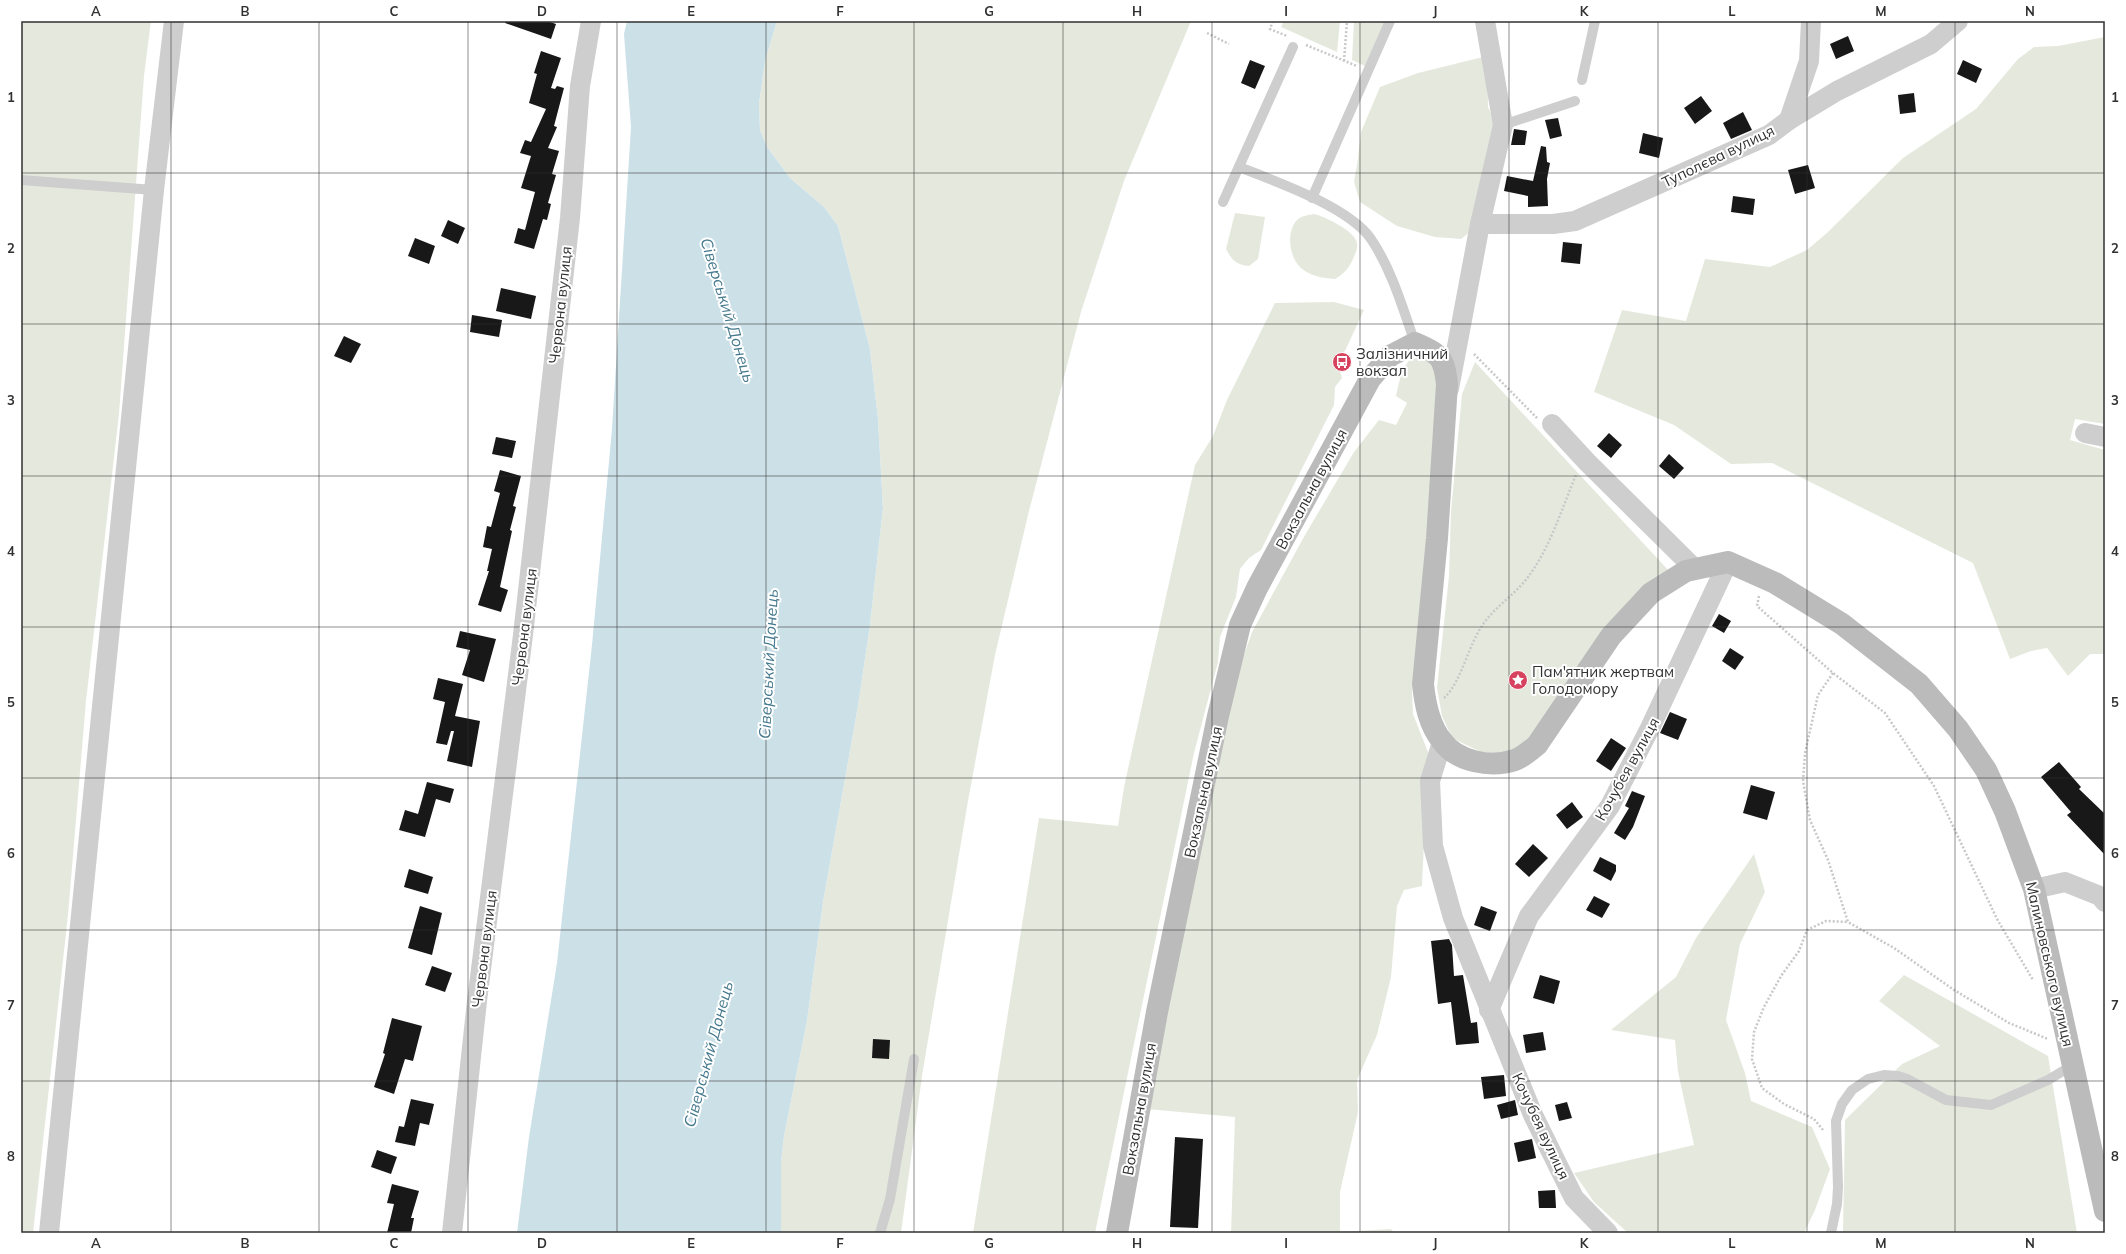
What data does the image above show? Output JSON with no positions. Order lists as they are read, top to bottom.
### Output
{
  "streets": {
    "main road": ["Вокзальна вулиця", "Малиновського вулиця"],
    "street": ["Туполєва вулиця", "Червона вулиця", "Кочубея вулиця"]
  },
  "crossings": [
    ["Кочубея вулиця", "Малиновського вулиця"]
  ],
  "water": ["Сіверський Донець"],
  "places": {
    "bus stop": ["Залізничний вокзал"],
    "place": ["Пам'ятник жертвам Голодомору"]
  },
  "grid": {
    "columns": [
      "A",
      "B",
      "C",
      "D",
      "E",
      "F",
      "G",
      "H",
      "I",
      "J",
      "K",
      "L",
      "M",
      "N"
    ],
    "rows": [
      "1",
      "2",
      "3",
      "4",
      "5",
      "6",
      "7",
      "8"
    ]
  }
}
